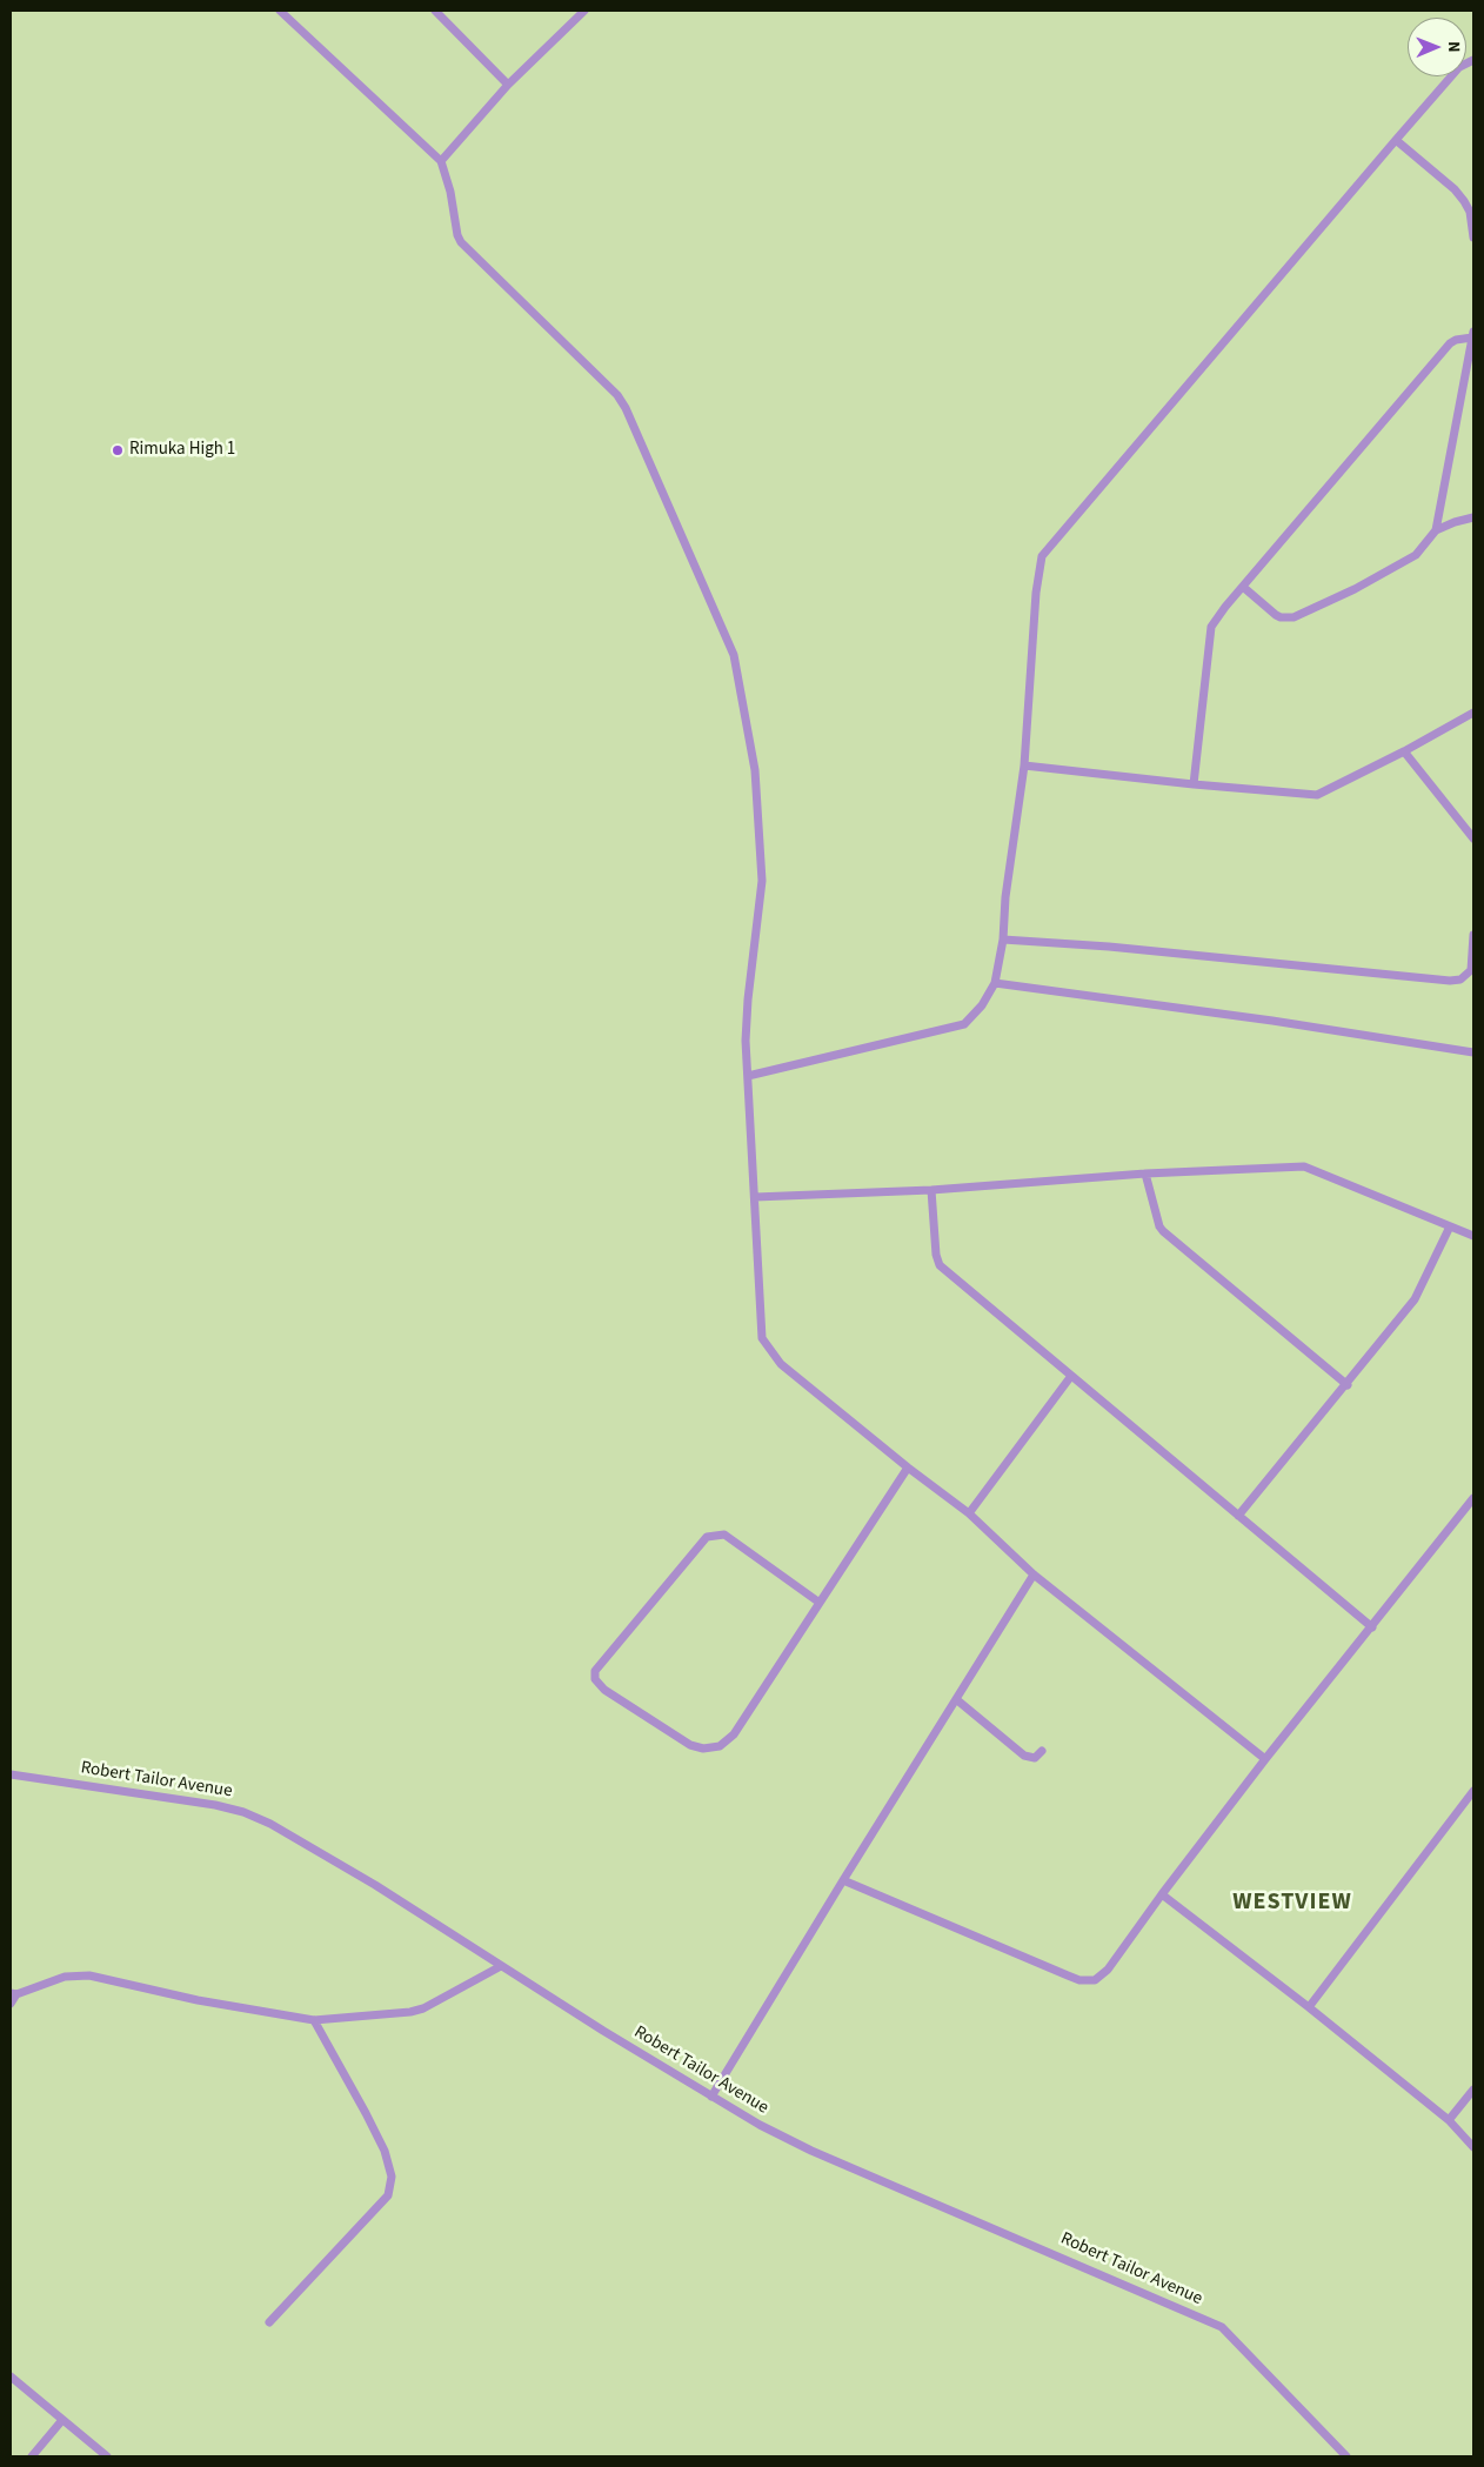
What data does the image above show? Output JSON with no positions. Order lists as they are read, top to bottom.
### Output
{
  "streets": {
    "street": ["Robert Tailor Avenue"]
  },
  "districts": ["WESTVIEW"],
  "places": ["Rimuka High 1"],
  "north": "right"
}
